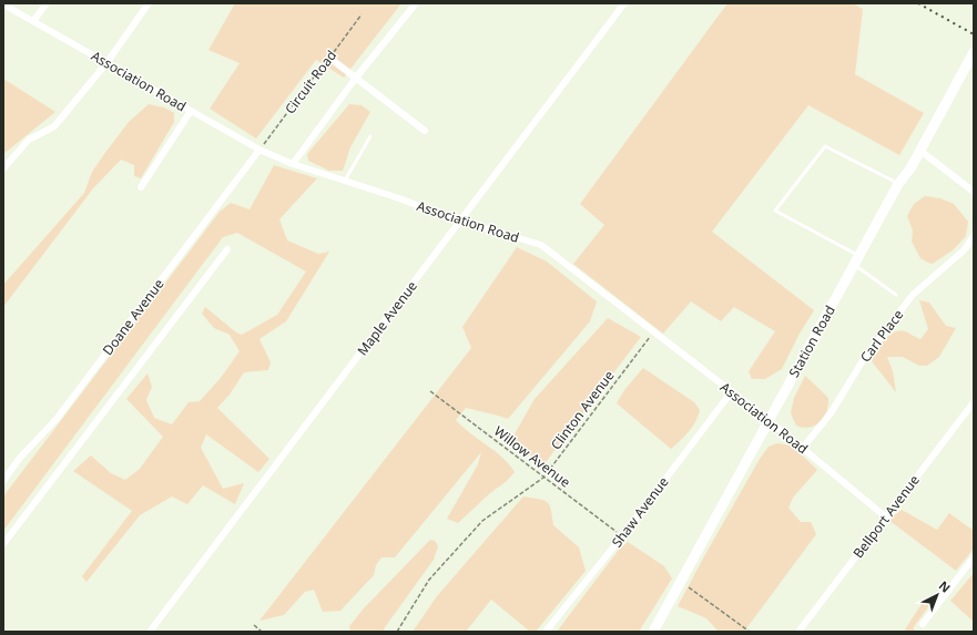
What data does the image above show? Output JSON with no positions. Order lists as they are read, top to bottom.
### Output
{
  "streets": {
    "main road": ["Station Road"],
    "street": [
      "Association Road",
      "Doane Avenue",
      "Maple Avenue",
      "Carl Place",
      "Shaw Avenue",
      "Bellport Avenue"
    ],
    "path": ["Circuit Road", "Clinton Avenue", "Willow Avenue"]
  },
  "crossings": [
    ["Association Road", "Circuit Road"],
    ["Association Road", "Doane Avenue"],
    ["Association Road", "Maple Avenue"],
    ["Association Road", "Carl Place"],
    ["Association Road", "Station Road"],
    ["Association Road", "Clinton Avenue"],
    ["Association Road", "Shaw Avenue"],
    ["Association Road", "Bellport Avenue"],
    ["Circuit Road", "Doane Avenue"],
    ["Clinton Avenue", "Willow Avenue"],
    ["Willow Avenue", "Shaw Avenue"]
  ],
  "north": "top right"
}
